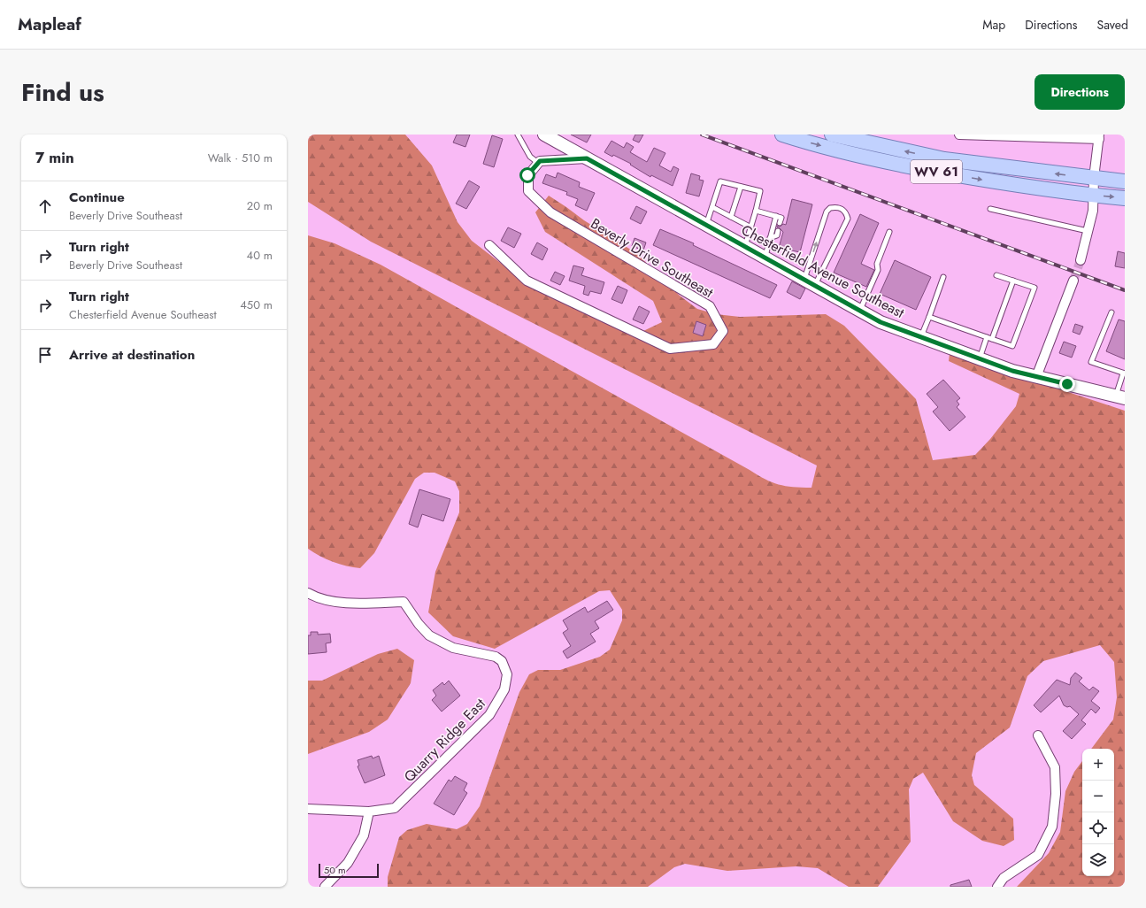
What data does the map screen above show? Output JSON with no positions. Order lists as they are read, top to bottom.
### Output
{
  "streets": {
    "main road": ["WV 61"],
    "street": ["Beverly Drive Southeast", "Chesterfield Avenue Southeast", "Quarry Ridge East"]
  },
  "scale_bar": "50 m",
  "page": {
    "header": "Mapleaf",
    "nav": ["Map", "Directions", "Saved"],
    "title": "Find us",
    "buttons": "Directions",
    "heading": ["7 min", "Walk · 510 m"],
    "list": [
      ["Continue", "Beverly Drive Southeast", "20 m"],
      ["Turn right", "Beverly Drive Southeast", "40 m"],
      ["Turn right", "Chesterfield Avenue Southeast", "450 m"],
      "Arrive at destination"
    ],
    "map_buttons": ["+", "−"],
    "scale": "50 m"
  }
}
